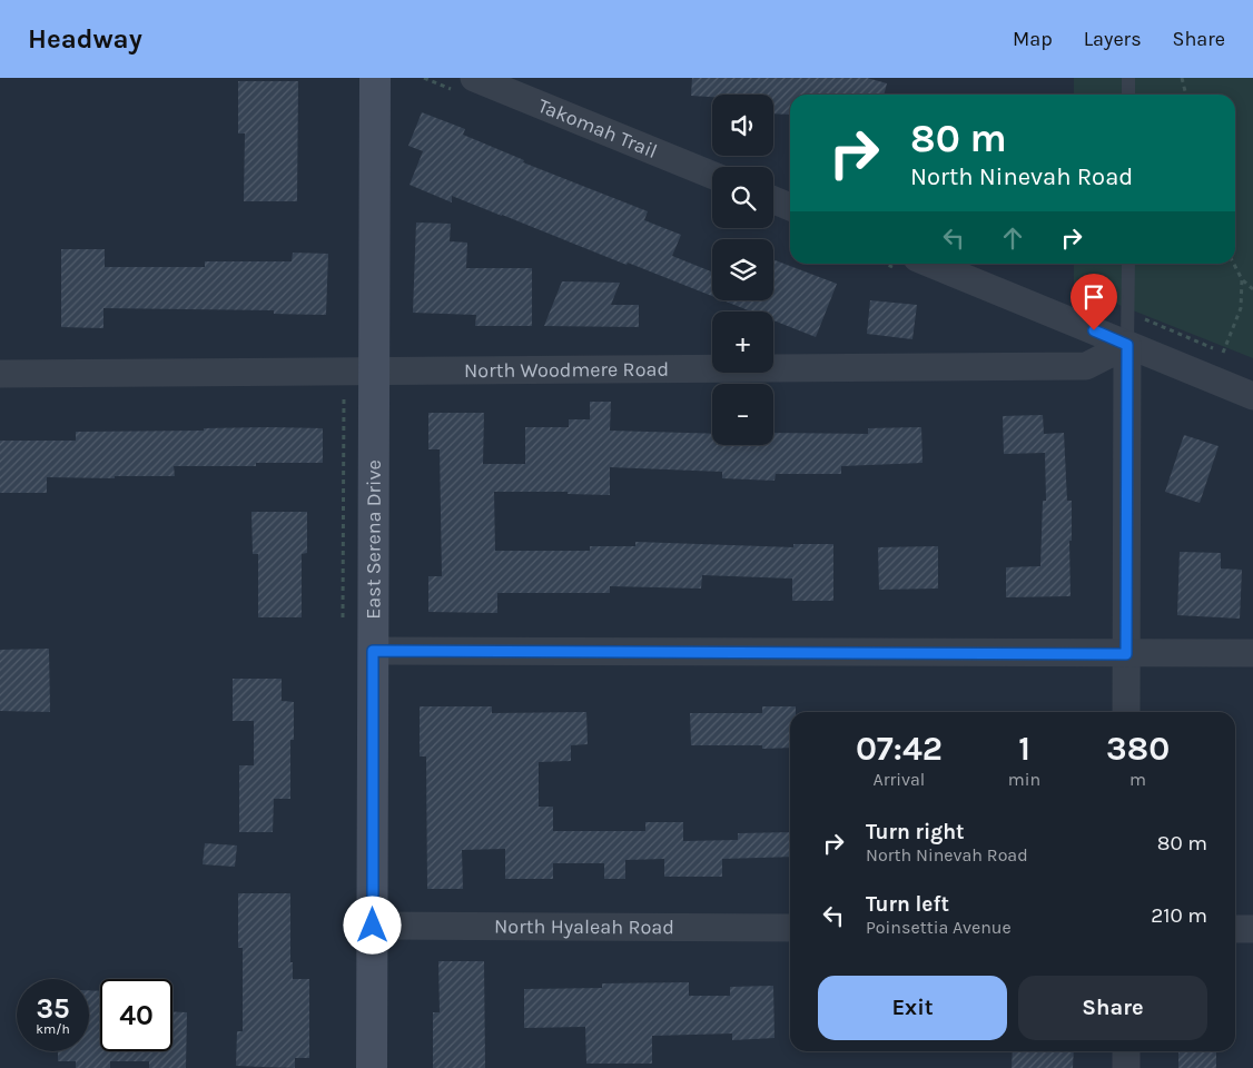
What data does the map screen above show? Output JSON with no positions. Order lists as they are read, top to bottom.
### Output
{
  "streets": {
    "street": [
      "Takomah Trail",
      "North Woodmere Road",
      "East Serena Drive",
      "North Hyaleah Road"
    ]
  },
  "crossings": [
    ["North Woodmere Road", "East Serena Drive"],
    ["East Serena Drive", "North Hyaleah Road"]
  ],
  "page": {
    "header": "Headway",
    "nav": ["Map", "Layers", "Share"],
    "map_buttons": ["+", "−"],
    "turn": ["80 m", "North Ninevah Road"],
    "eta": [
      "07:42",
      "Arrival",
      "1",
      "min",
      "380",
      "m"
    ],
    "list": [
      {
        "name": "Turn right",
        "note": "North Ninevah Road",
        "value": "80 m"
      },
      {
        "name": "Turn left",
        "note": "Poinsettia Avenue",
        "value": "210 m"
      }
    ],
    "buttons": ["Exit", "Share"],
    "speed": "35 km/h",
    "limit": "40"
  }
}
